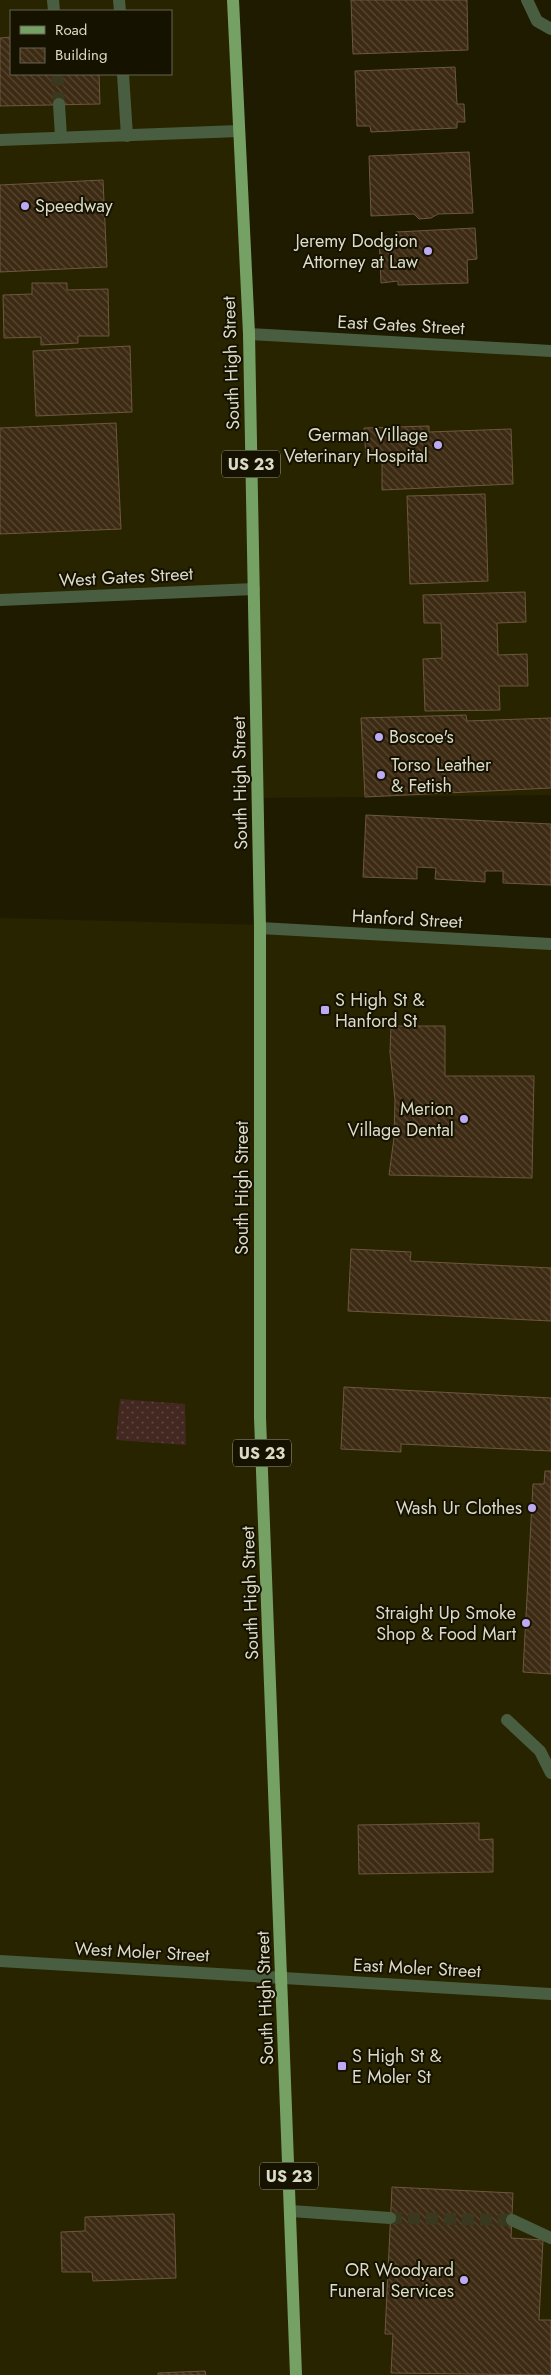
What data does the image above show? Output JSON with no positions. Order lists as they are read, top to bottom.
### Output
{
  "streets": {
    "main road": ["South High Street", "US 23"],
    "street": [
      "East Gates Street",
      "West Gates Street",
      "Hanford Street",
      "West Moler Street",
      "East Moler Street"
    ]
  },
  "crossings": [
    ["East Gates Street", "South High Street"],
    ["South High Street", "West Gates Street"],
    ["South High Street", "Hanford Street"],
    ["South High Street", "West Moler Street"],
    ["South High Street", "East Moler Street"],
    ["West Moler Street", "East Moler Street"]
  ],
  "places": {
    "other": [
      "Speedway",
      "Jeremy Dodgion Attorney at Law",
      "German Village Veterinary Hospital",
      "Boscoe's",
      "Torso Leather & Fetish",
      "Merion Village Dental",
      "Wash Ur Clothes",
      "Straight Up Smoke Shop & Food Mart",
      "OR Woodyard Funeral Services"
    ],
    "transit": ["S High St & Hanford St", "S High St & E Moler St"]
  },
  "legend": ["Road", "Building"]
}
